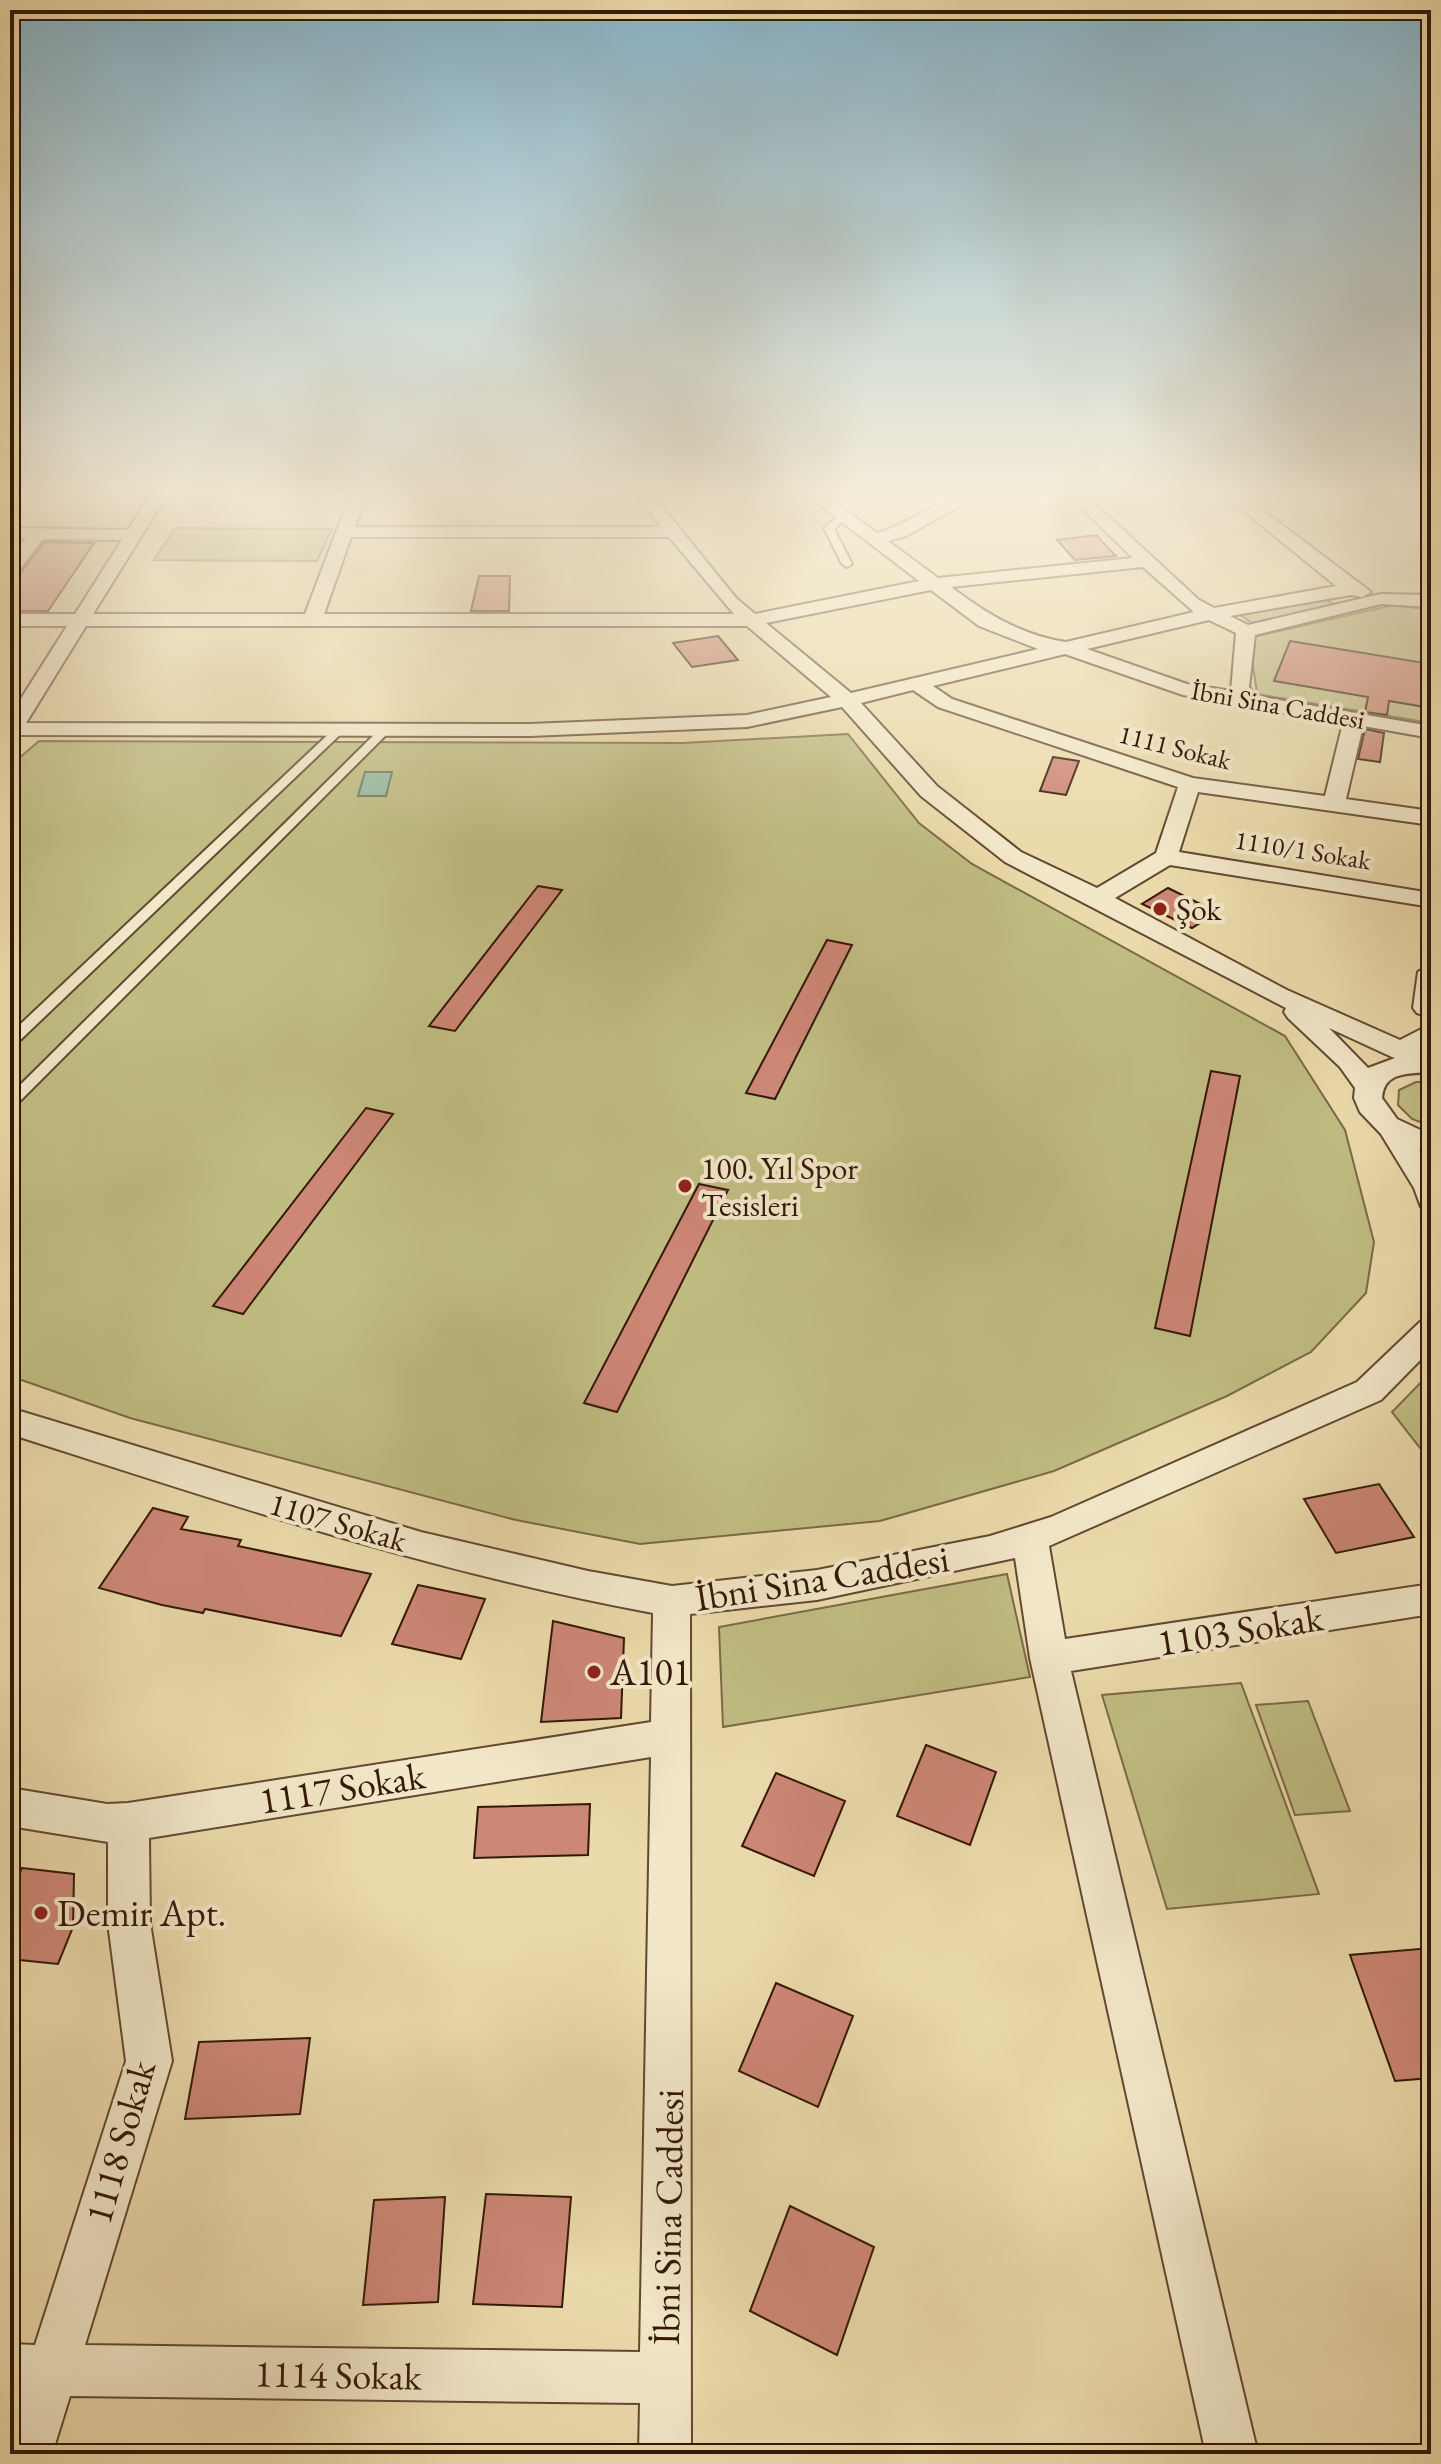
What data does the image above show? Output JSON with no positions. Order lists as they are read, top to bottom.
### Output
{
  "streets": {
    "street": [
      "İbni Sina Caddesi",
      "1111 Sokak",
      "1110/1 Sokak",
      "1107 Sokak",
      "1103 Sokak",
      "1117 Sokak",
      "1118 Sokak",
      "1114 Sokak"
    ]
  },
  "crossings": [
    ["İbni Sina Caddesi", "1107 Sokak"],
    ["İbni Sina Caddesi", "1117 Sokak"],
    ["İbni Sina Caddesi", "1114 Sokak"],
    ["1117 Sokak", "1118 Sokak"],
    ["1118 Sokak", "1114 Sokak"]
  ],
  "places": [
    "Şok",
    "100. Yıl Spor Tesisleri",
    "A101",
    "Demir Apt."
  ]
}
